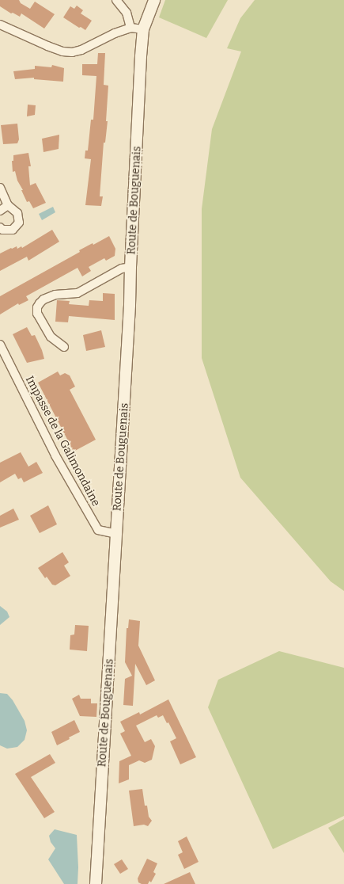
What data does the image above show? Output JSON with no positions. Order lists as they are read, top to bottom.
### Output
{
  "streets": {
    "street": ["Route de Bouguenais", "Impasse de la Galimondaine"]
  },
  "crossings": [
    ["Route de Bouguenais", "Impasse de la Galimondaine"]
  ]
}
